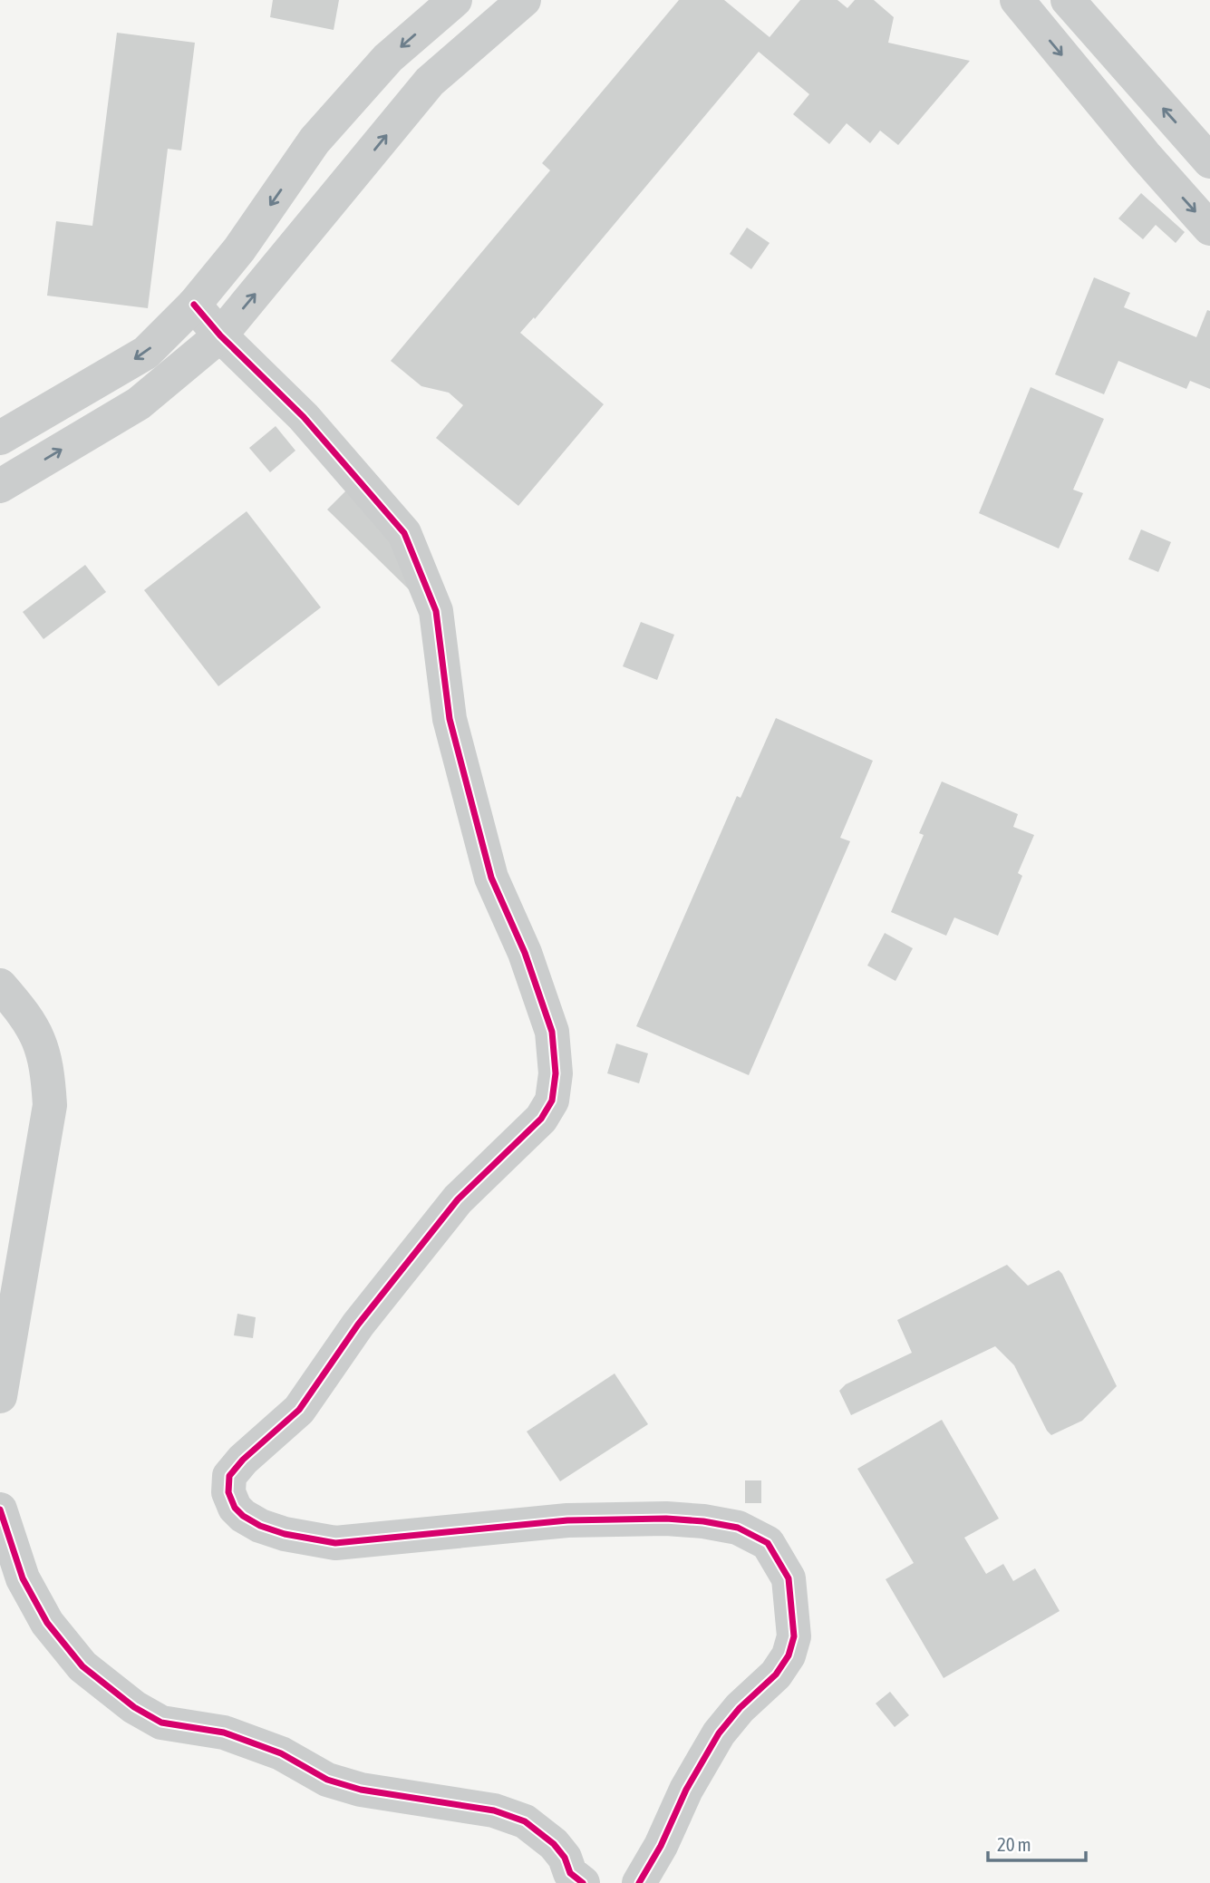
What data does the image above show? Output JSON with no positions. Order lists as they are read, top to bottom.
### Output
{
  "scale_bar": "20 m"
}
